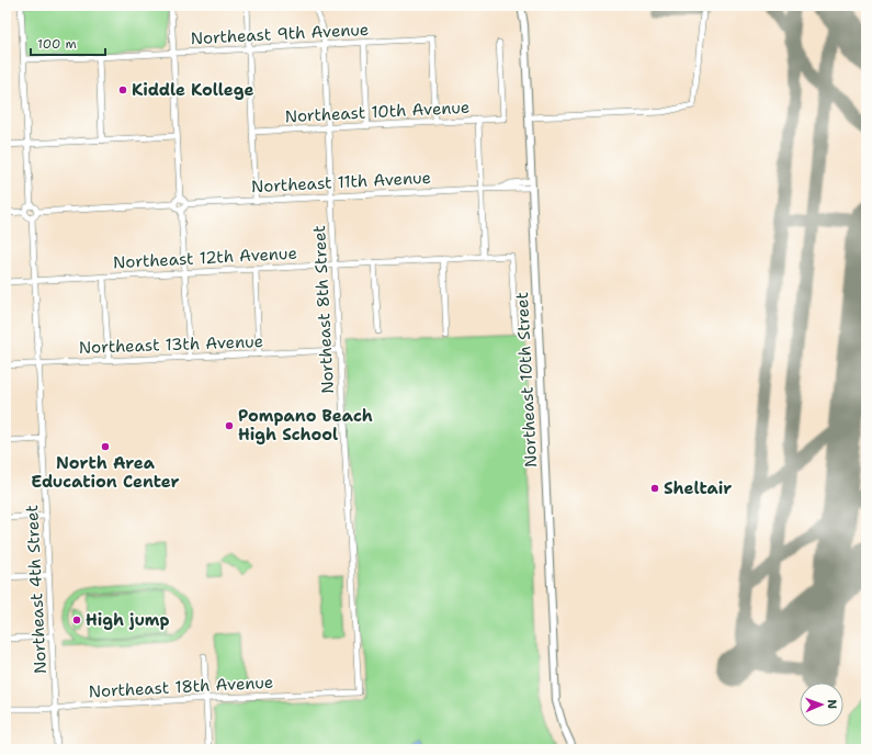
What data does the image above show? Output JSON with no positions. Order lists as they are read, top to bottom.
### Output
{
  "streets": {
    "street": [
      "Northeast 9th Avenue",
      "Northeast 10th Avenue",
      "Northeast 11th Avenue",
      "Northeast 12th Avenue",
      "Northeast 8th Street",
      "Northeast 13th Avenue",
      "Northeast 10th Street",
      "Northeast 4th Street",
      "Northeast 18th Avenue"
    ]
  },
  "crossings": [
    ["Northeast 9th Avenue", "Northeast 10th Avenue"],
    ["Northeast 9th Avenue", "Northeast 8th Street"],
    ["Northeast 10th Avenue", "Northeast 8th Street"],
    ["Northeast 11th Avenue", "Northeast 8th Street"],
    ["Northeast 11th Avenue", "Northeast 10th Street"],
    ["Northeast 12th Avenue", "Northeast 8th Street"],
    ["Northeast 12th Avenue", "Northeast 4th Street"],
    ["Northeast 8th Street", "Northeast 13th Avenue"],
    ["Northeast 8th Street", "Northeast 18th Avenue"],
    ["Northeast 13th Avenue", "Northeast 4th Street"],
    ["Northeast 4th Street", "Northeast 18th Avenue"]
  ],
  "places": [
    "Kiddle Kollege",
    "Pompano Beach High School",
    "North Area Education Center",
    "Sheltair",
    "High jump"
  ],
  "scale_bar": "100 m",
  "north": "right"
}
